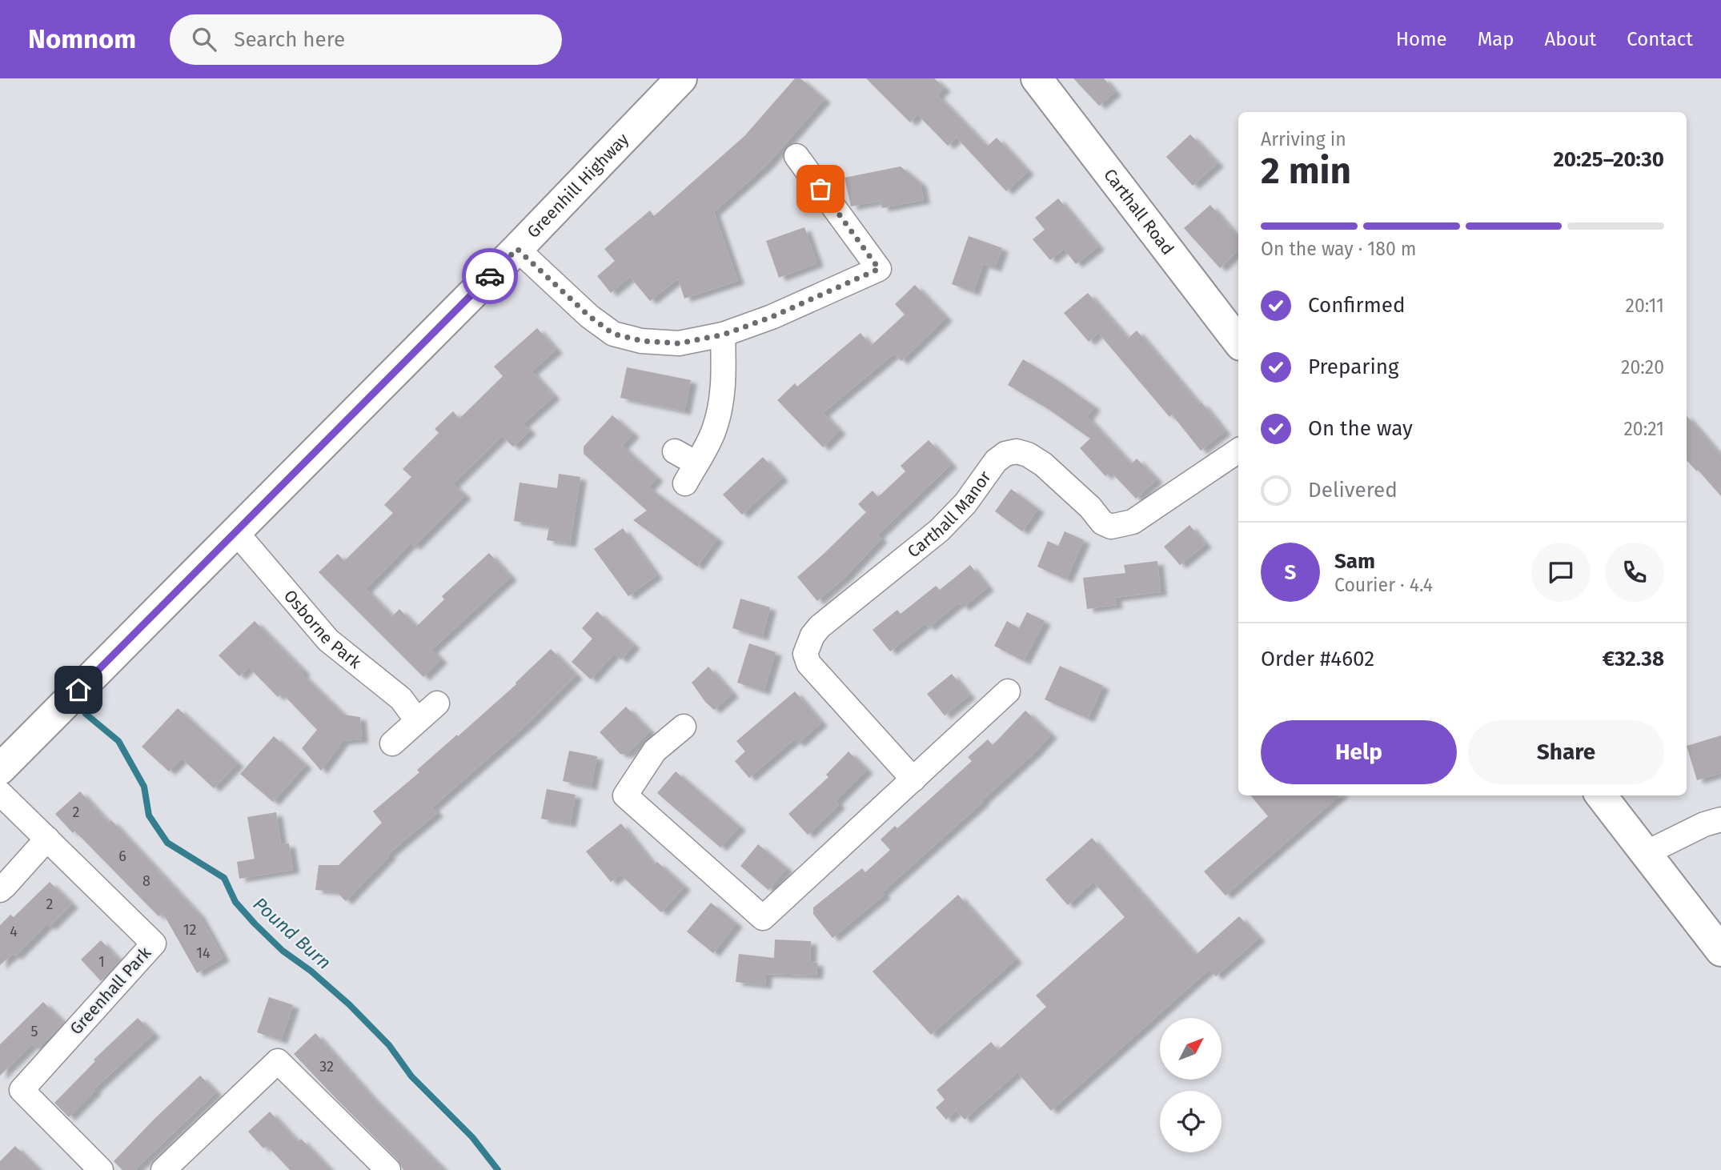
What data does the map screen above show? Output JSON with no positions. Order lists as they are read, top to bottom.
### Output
{
  "streets": {
    "main road": ["Greenhill Highway", "Carthall Road"],
    "street": ["Carthall Manor", "Osborne Park", "Greenhall Park"]
  },
  "crossings": [
    ["Greenhill Highway", "Osborne Park"]
  ],
  "water": ["Pound Burn"],
  "house_numbers": [
    "2",
    "6",
    "8",
    "2",
    "12",
    "4",
    "14",
    "1",
    "5",
    "32"
  ],
  "north": "top right",
  "page": {
    "header": "Nomnom",
    "search": "Search here",
    "nav": [
      "Home",
      "Map",
      "About",
      "Contact"
    ],
    "heading": ["2 min", "Arriving in", "20:25–20:30"],
    "panel": [
      "Sam",
      "Courier · 4.4",
      "Order #4602",
      "€32.38"
    ],
    "bar": "On the way · 180 m",
    "list": [
      ["Confirmed", "20:11"],
      ["Preparing", "20:20"],
      ["On the way", "20:21"],
      "Delivered"
    ],
    "round": "S",
    "buttons": ["Help", "Share"]
  }
}
